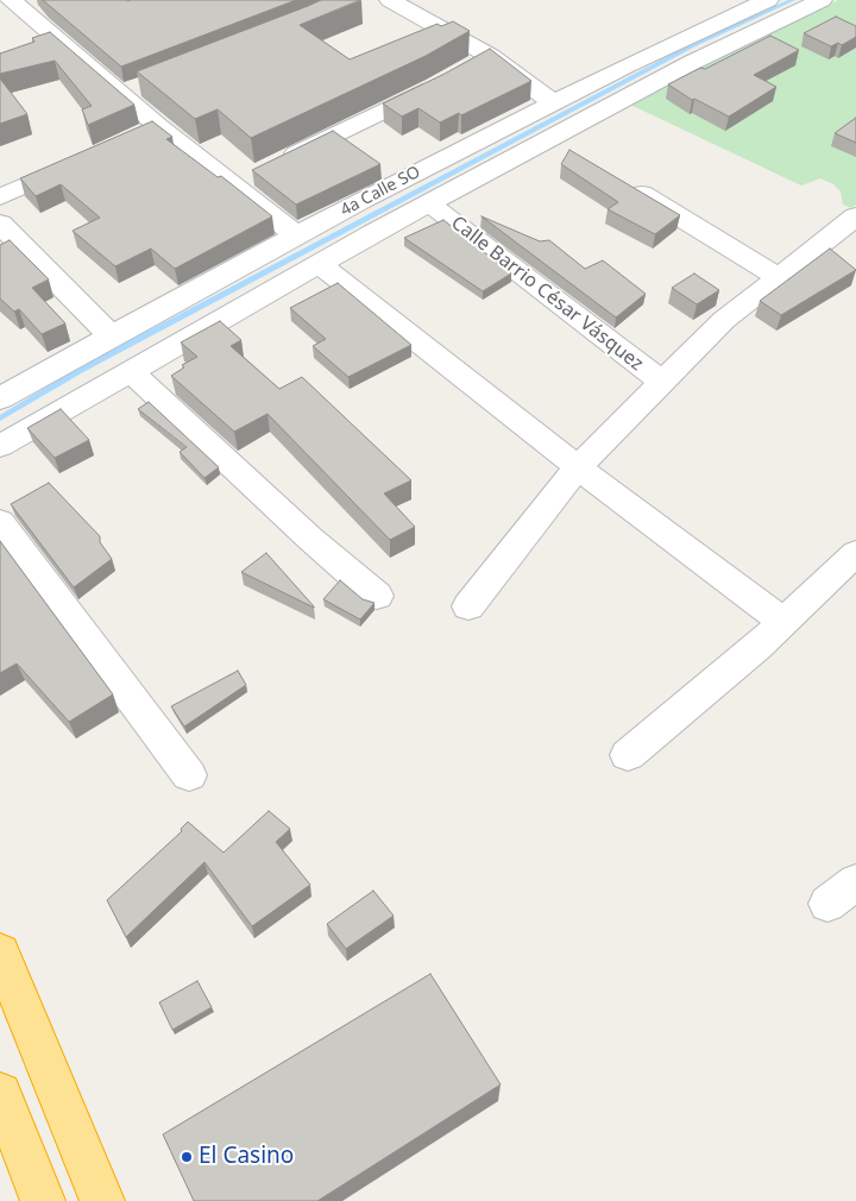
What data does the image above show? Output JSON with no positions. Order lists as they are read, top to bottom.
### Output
{
  "streets": {
    "street": ["4a Calle SO", "Calle Barrio César Vásquez"]
  },
  "places": ["El Casino"]
}
